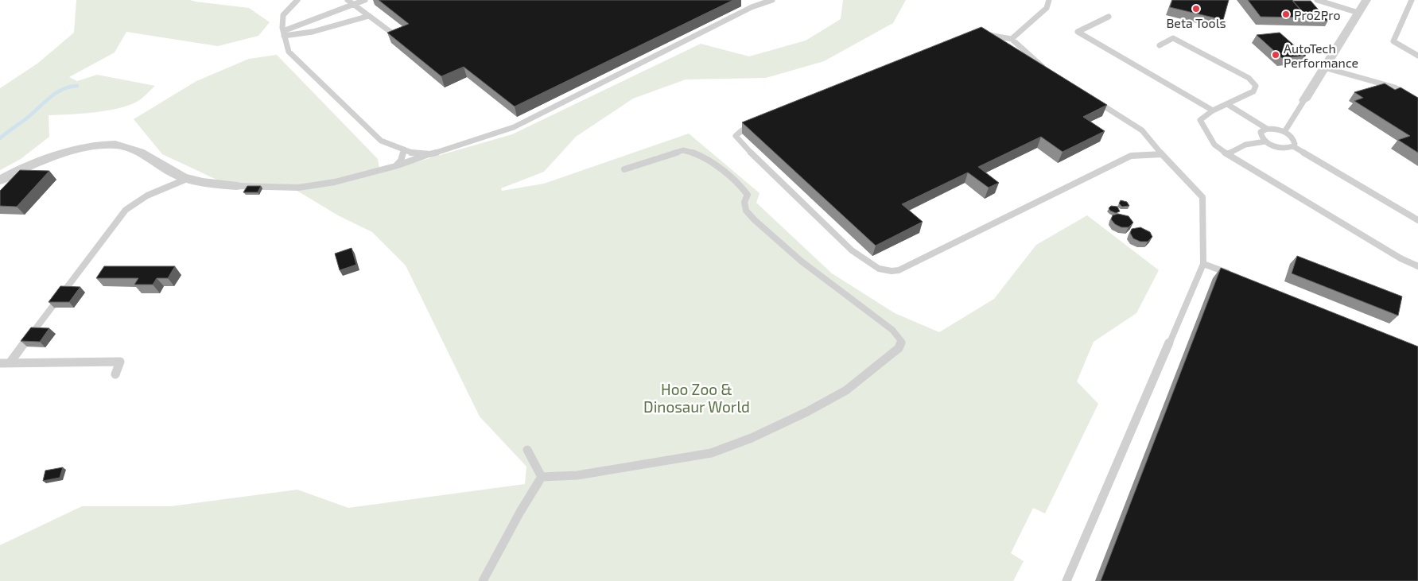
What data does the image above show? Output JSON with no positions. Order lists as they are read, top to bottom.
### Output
{
  "parks": ["Hoo Zoo & Dinosaur World"],
  "places": ["Beta Tools", "Pro2Pro", "AutoTech Performance"]
}
